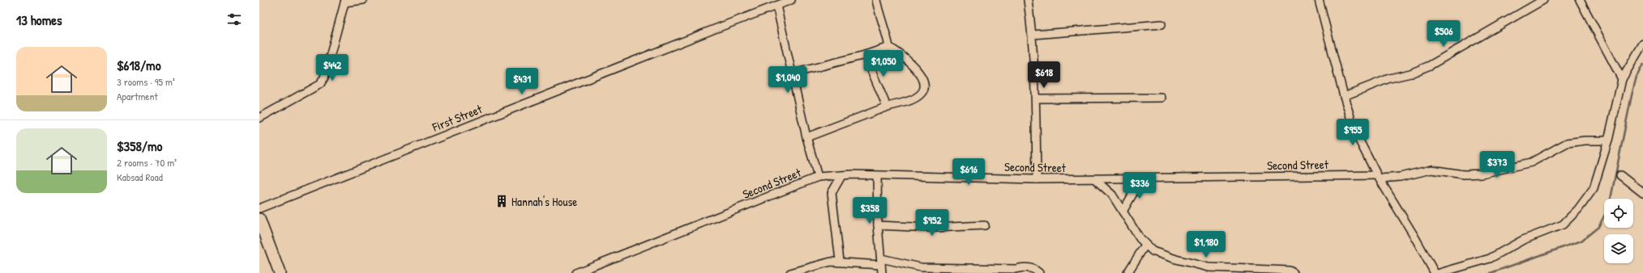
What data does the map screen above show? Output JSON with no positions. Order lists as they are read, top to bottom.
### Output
{
  "streets": {
    "street": ["First Street", "Second Street"]
  },
  "places": {
    "building": ["Hannah's House"]
  },
  "page": {
    "heading": "13 homes",
    "price": [
      "$506",
      "$1,050",
      "$442",
      "$618",
      "$1,040",
      "$431",
      "$955",
      "$373",
      "$616",
      "$336",
      "$358",
      "$952",
      "$1,180"
    ],
    "list": [
      {
        "name": "$618/mo",
        "note": "3 rooms · 95 m² · Apartment"
      },
      {
        "name": "$358/mo",
        "note": "2 rooms · 70 m² · Kabsad Road"
      }
    ]
  }
}
